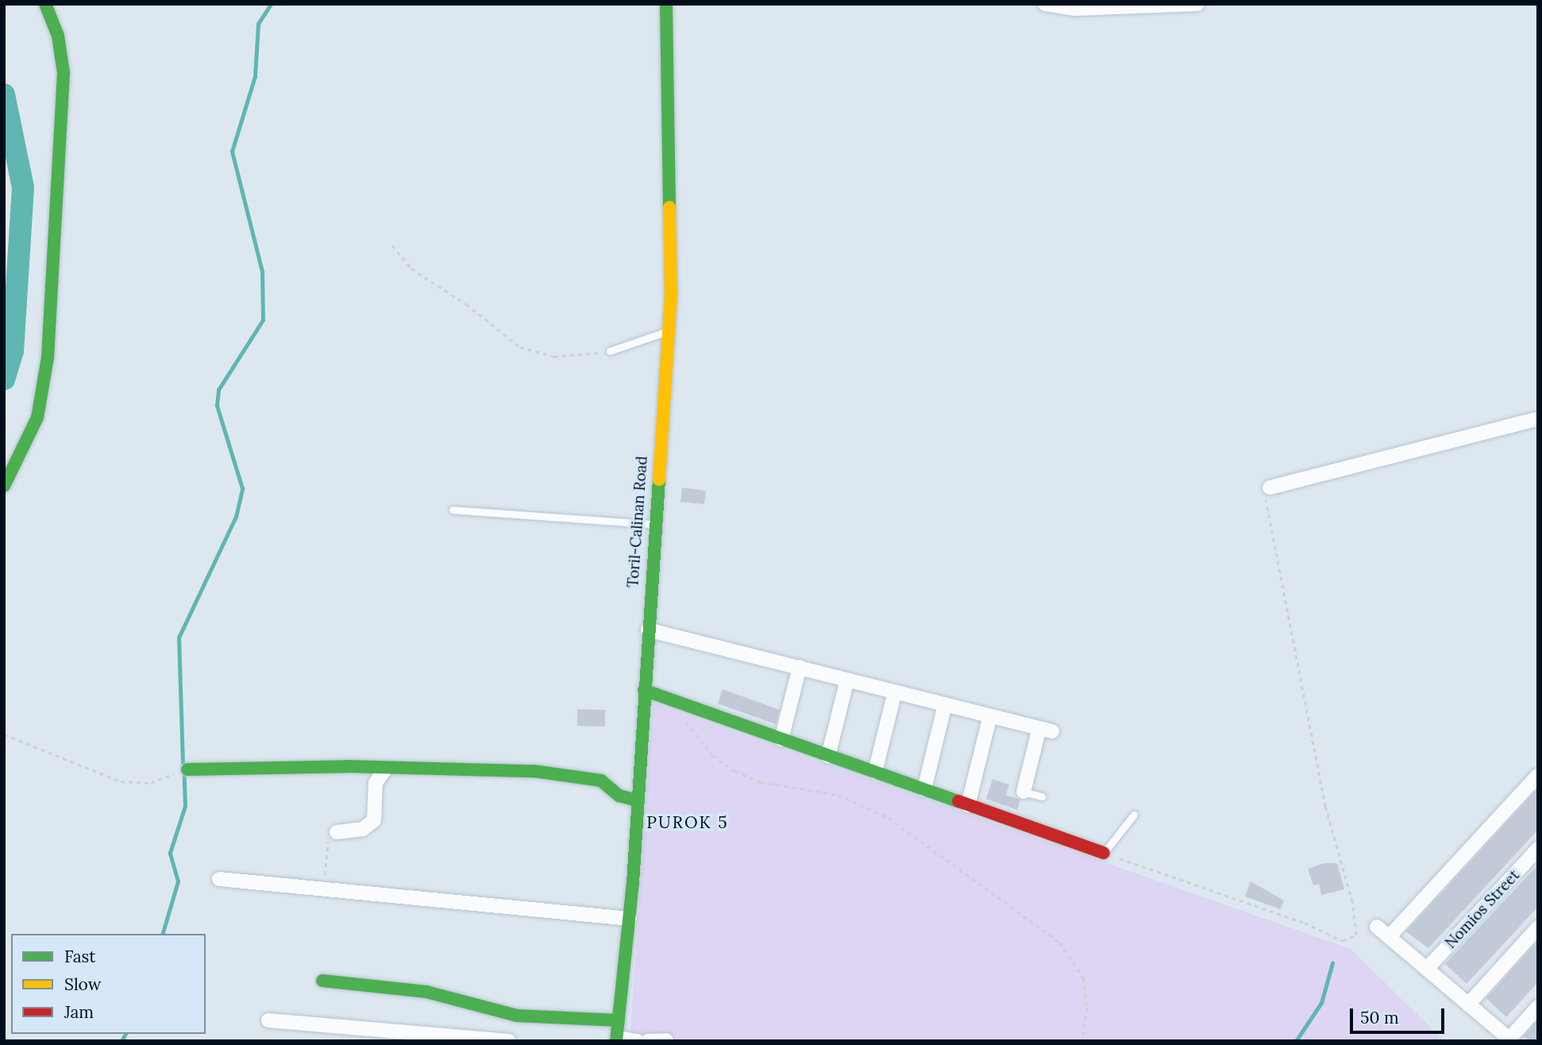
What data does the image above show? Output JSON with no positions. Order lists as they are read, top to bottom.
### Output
{
  "streets": {
    "street": ["Toril-Calinan Road", "Nomios Street"]
  },
  "districts": ["PUROK 5"],
  "legend": ["Fast", "Slow", "Jam"],
  "scale_bar": "50 m"
}
